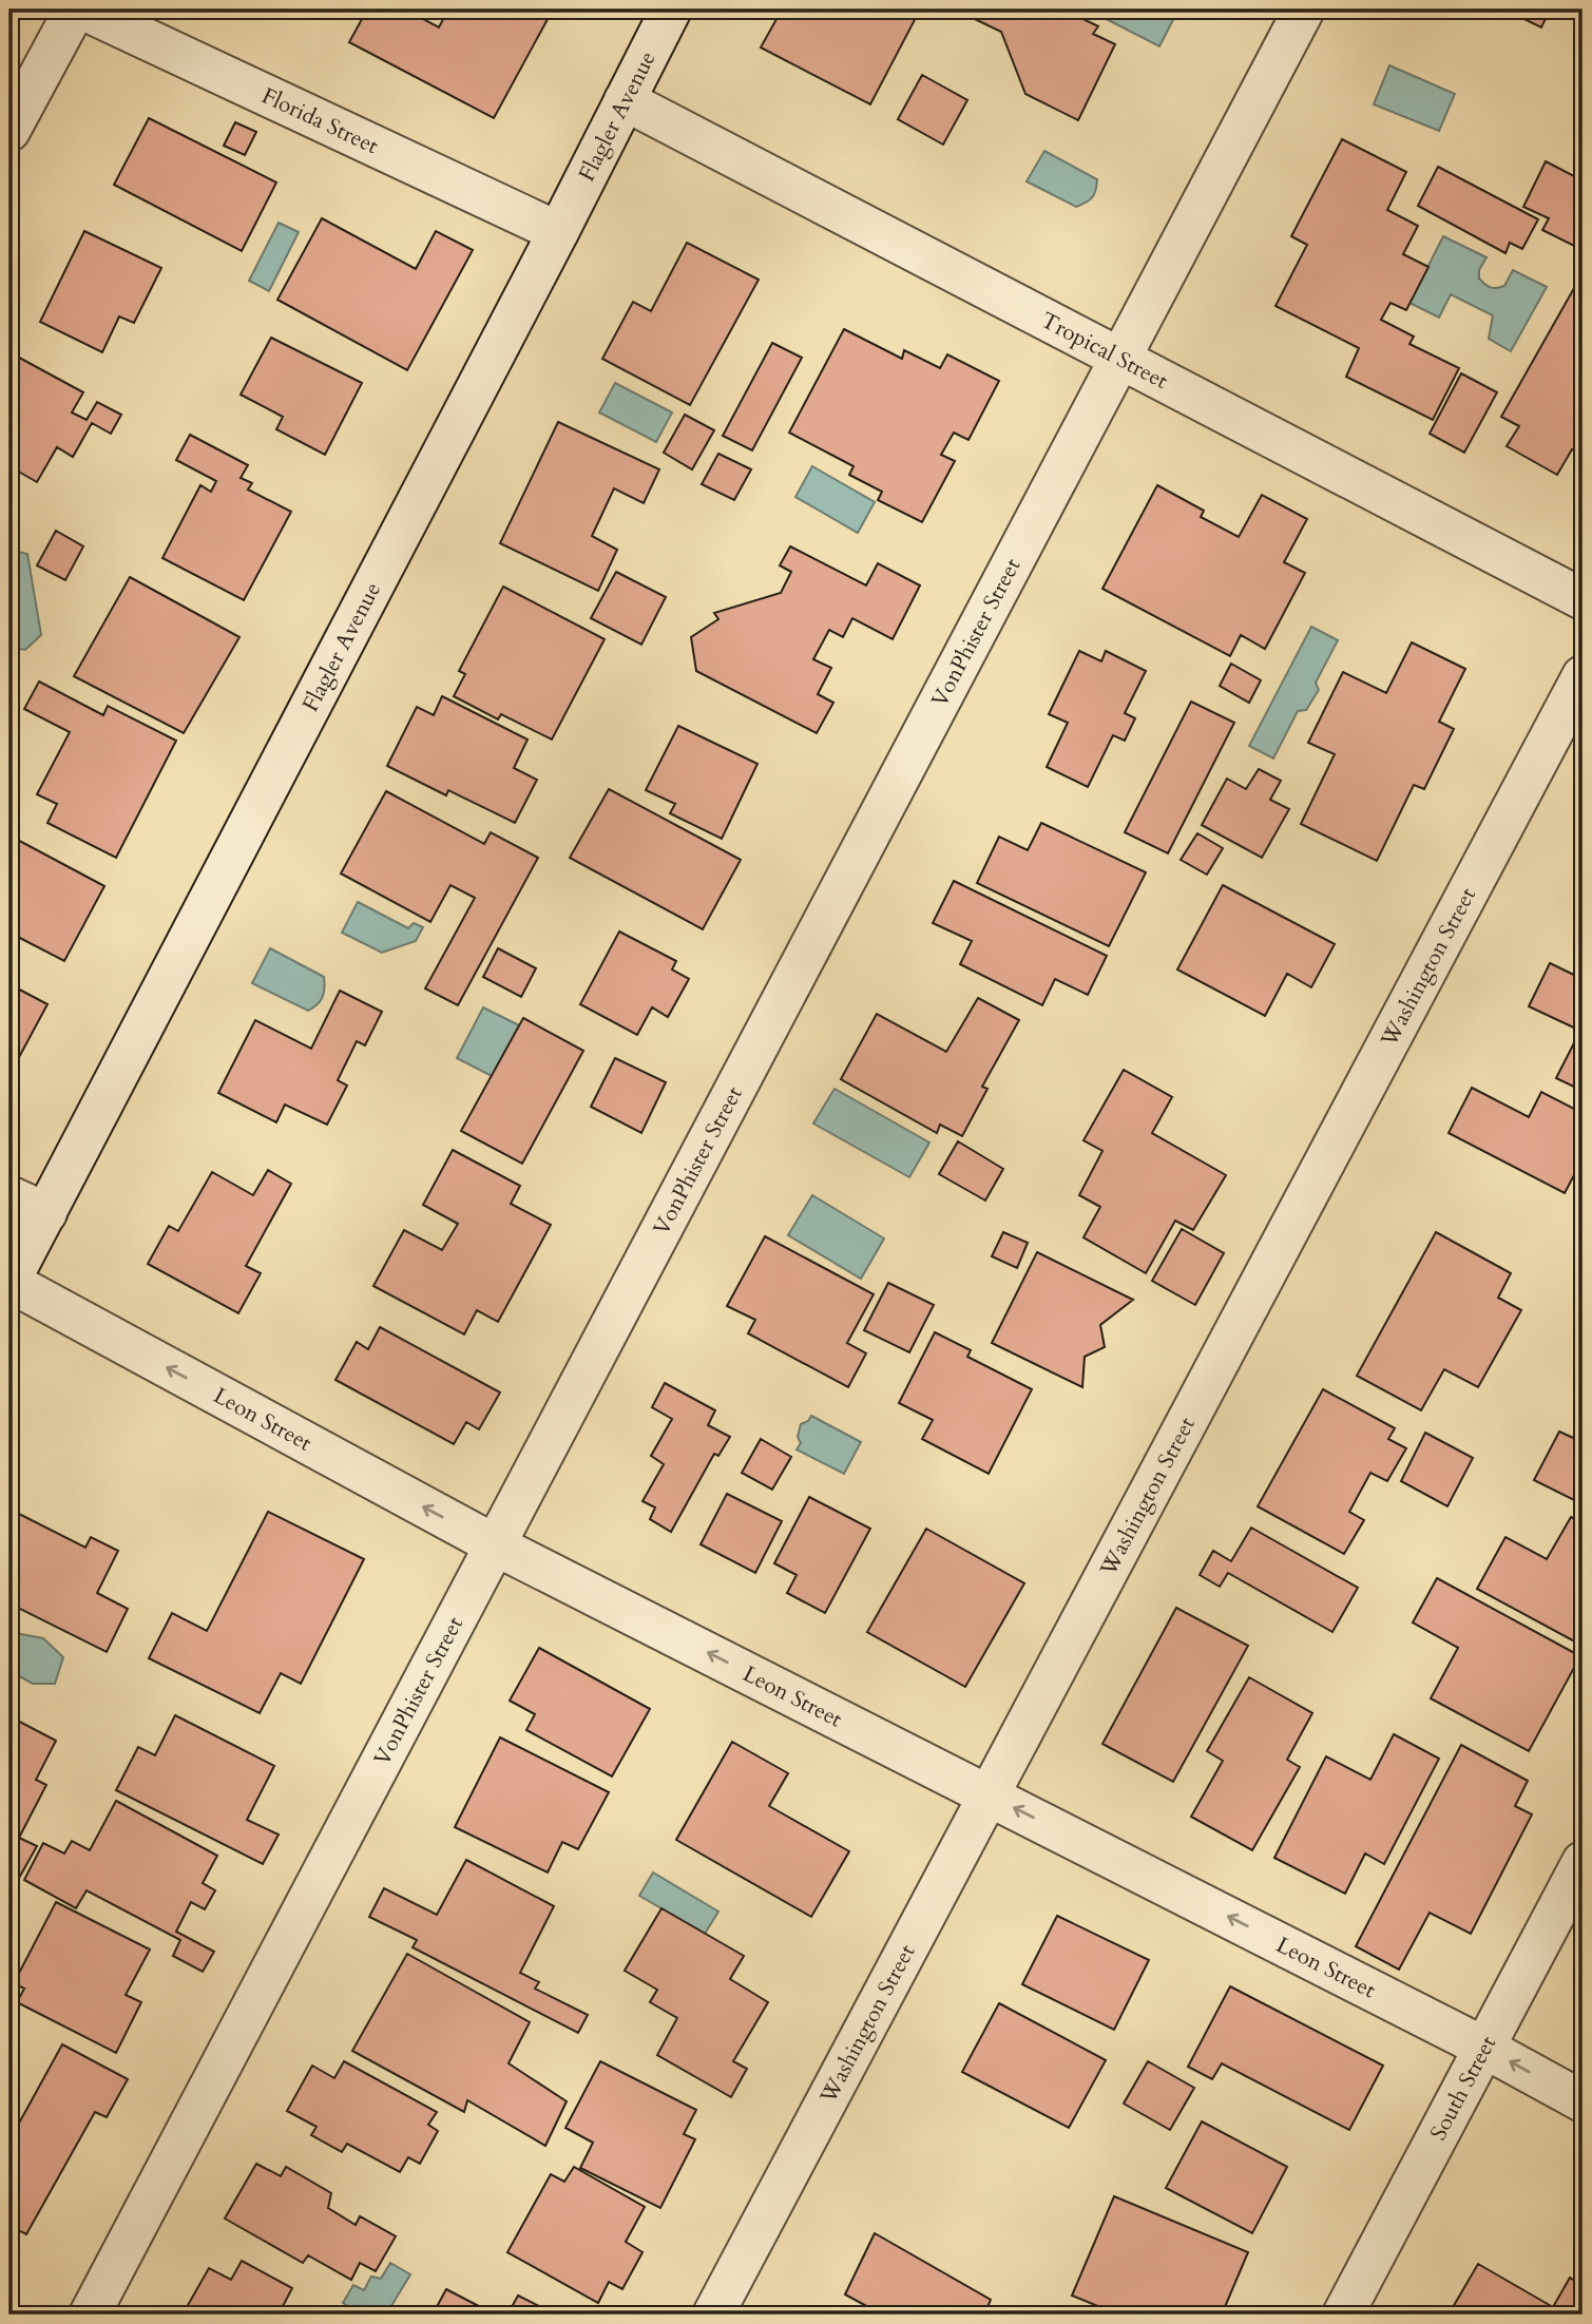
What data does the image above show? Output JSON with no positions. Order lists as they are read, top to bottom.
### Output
{
  "streets": {
    "street": [
      "Flagler Avenue",
      "Florida Street",
      "Tropical Street",
      "VonPhister Street",
      "Washington Street",
      "Leon Street",
      "South Street"
    ]
  },
  "crossings": [
    ["Flagler Avenue", "Florida Street"],
    ["Flagler Avenue", "Tropical Street"],
    ["Flagler Avenue", "Leon Street"],
    ["Tropical Street", "VonPhister Street"],
    ["VonPhister Street", "Leon Street"],
    ["Washington Street", "Leon Street"],
    ["Leon Street", "South Street"]
  ],
  "one_way": ["Leon Street"]
}
